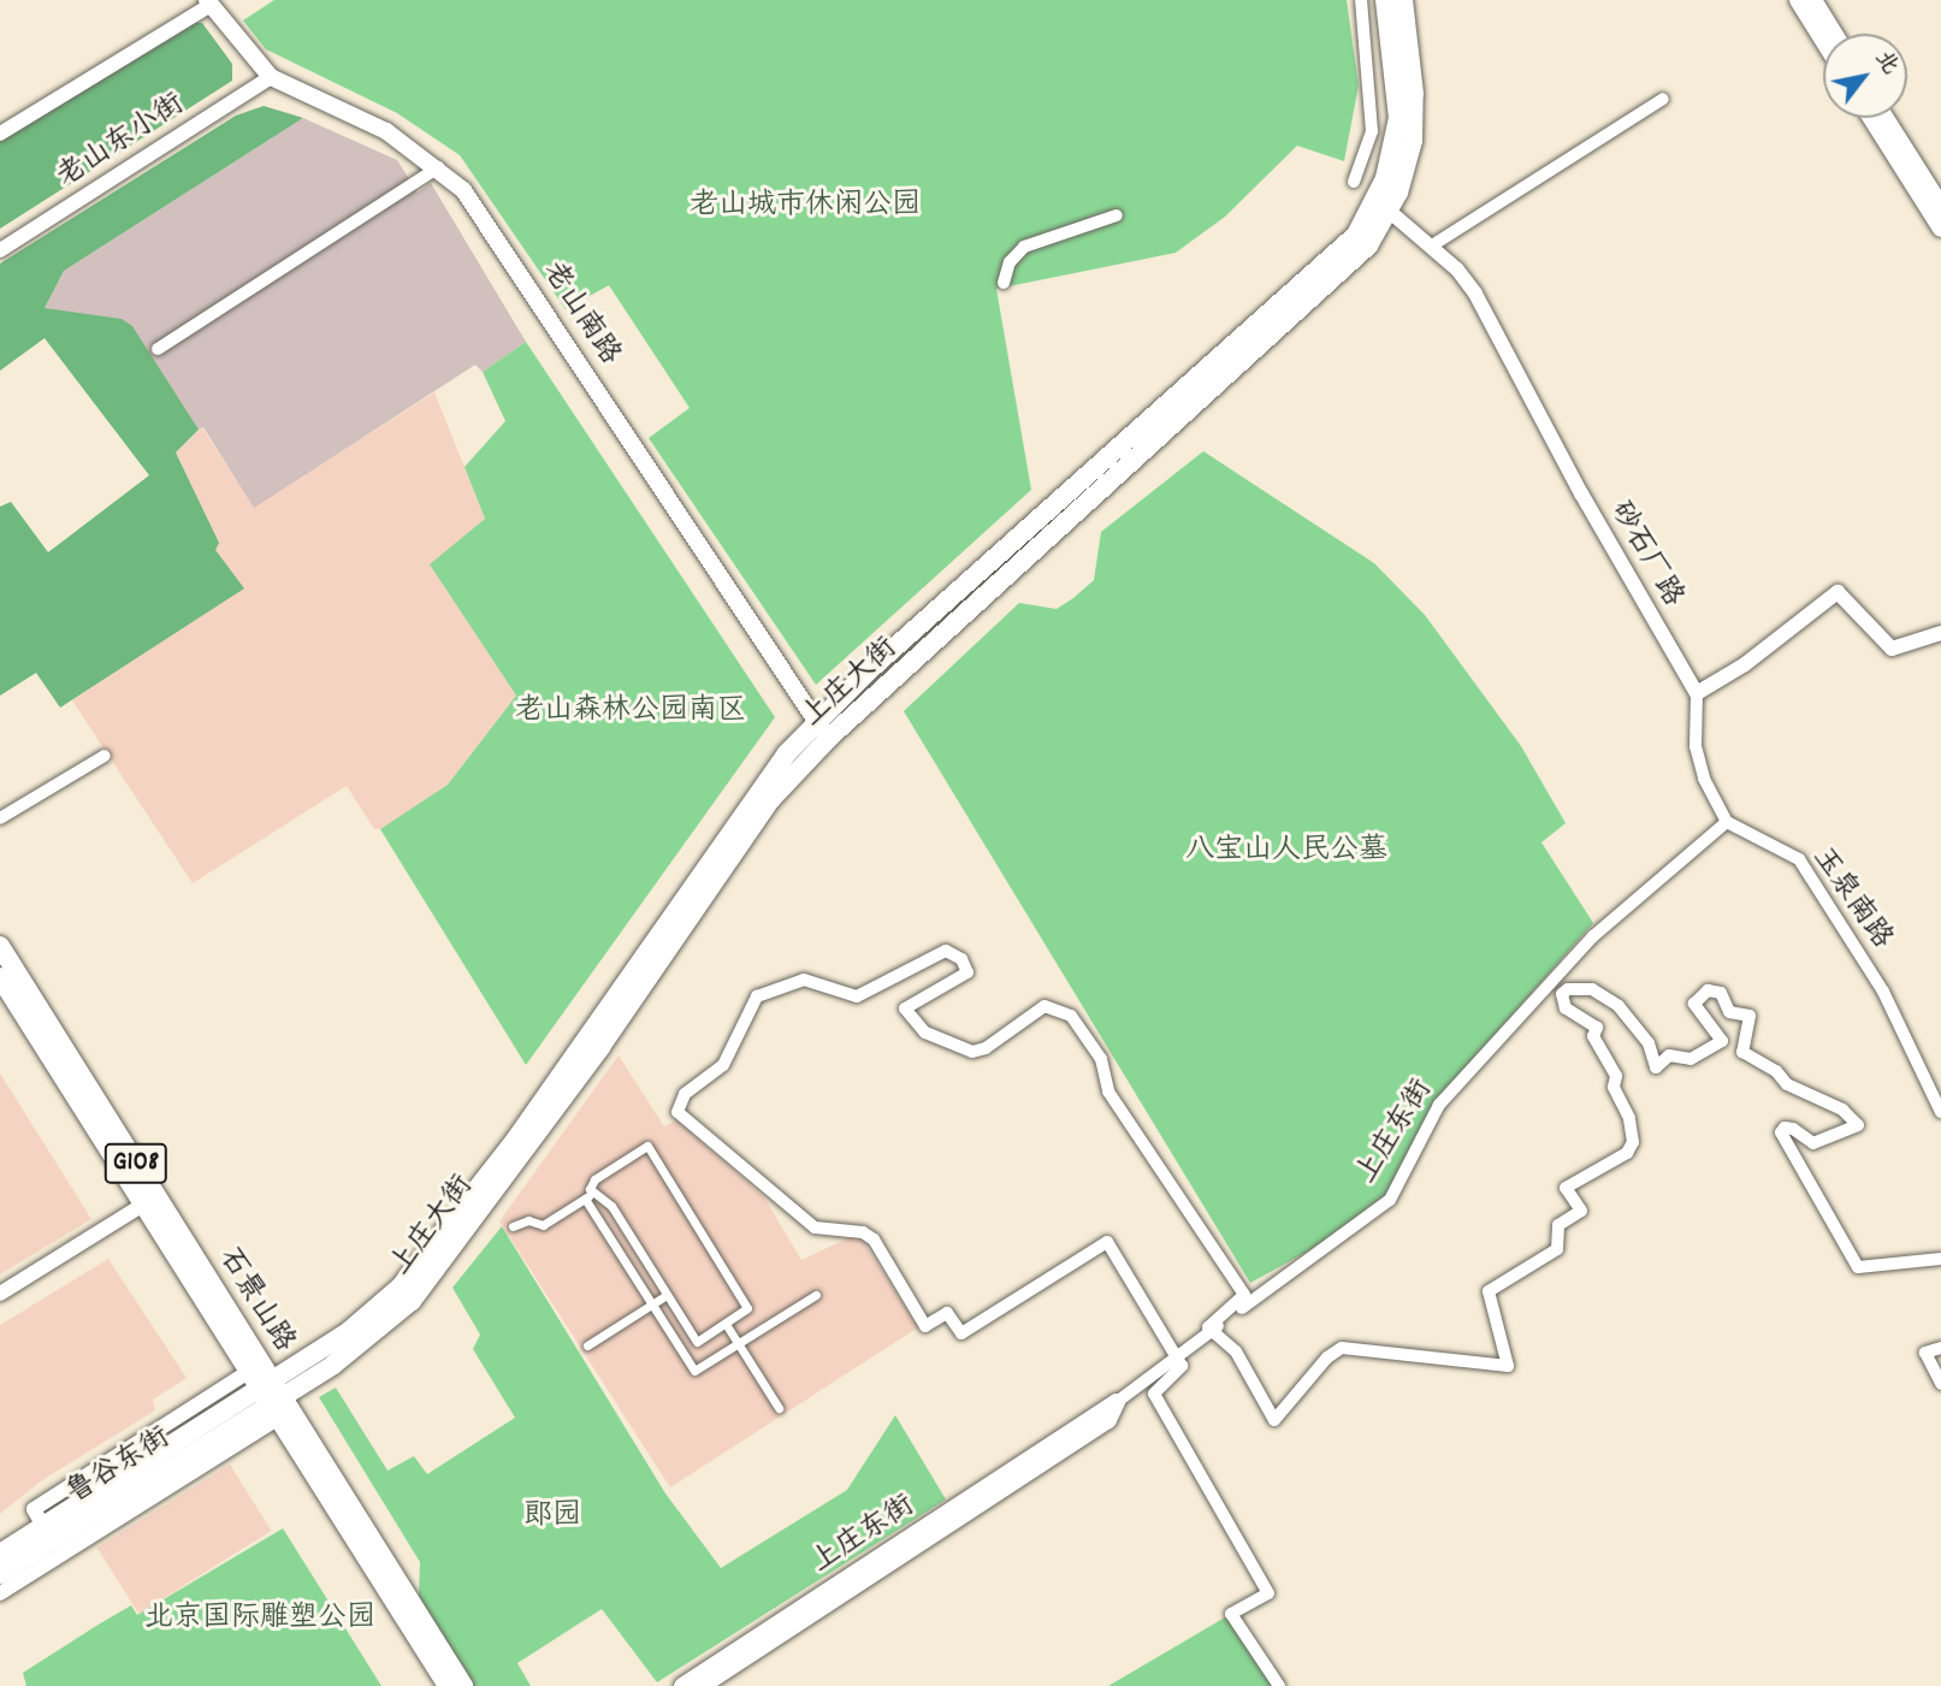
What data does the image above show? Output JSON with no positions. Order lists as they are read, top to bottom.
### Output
{
  "streets": {
    "main road": [
      "老山南路",
      "上庄大街",
      "上庄东街",
      "G108",
      "石景山路",
      "鲁谷东街"
    ],
    "street": ["老山东小街", "砂石厂路", "玉泉南路"]
  },
  "crossings": [
    ["老山东小街", "老山南路"],
    ["老山南路", "上庄大街"],
    ["砂石厂路", "上庄大街"],
    ["上庄大街", "石景山路"],
    ["上庄大街", "鲁谷东街"],
    ["玉泉南路", "上庄东街"],
    ["石景山路", "鲁谷东街"]
  ],
  "parks": [
    "老山城市休闲公园",
    "老山森林公园南区",
    "八宝山人民公墓",
    "郎园",
    "北京国际雕塑公园"
  ],
  "north": "top right"
}
